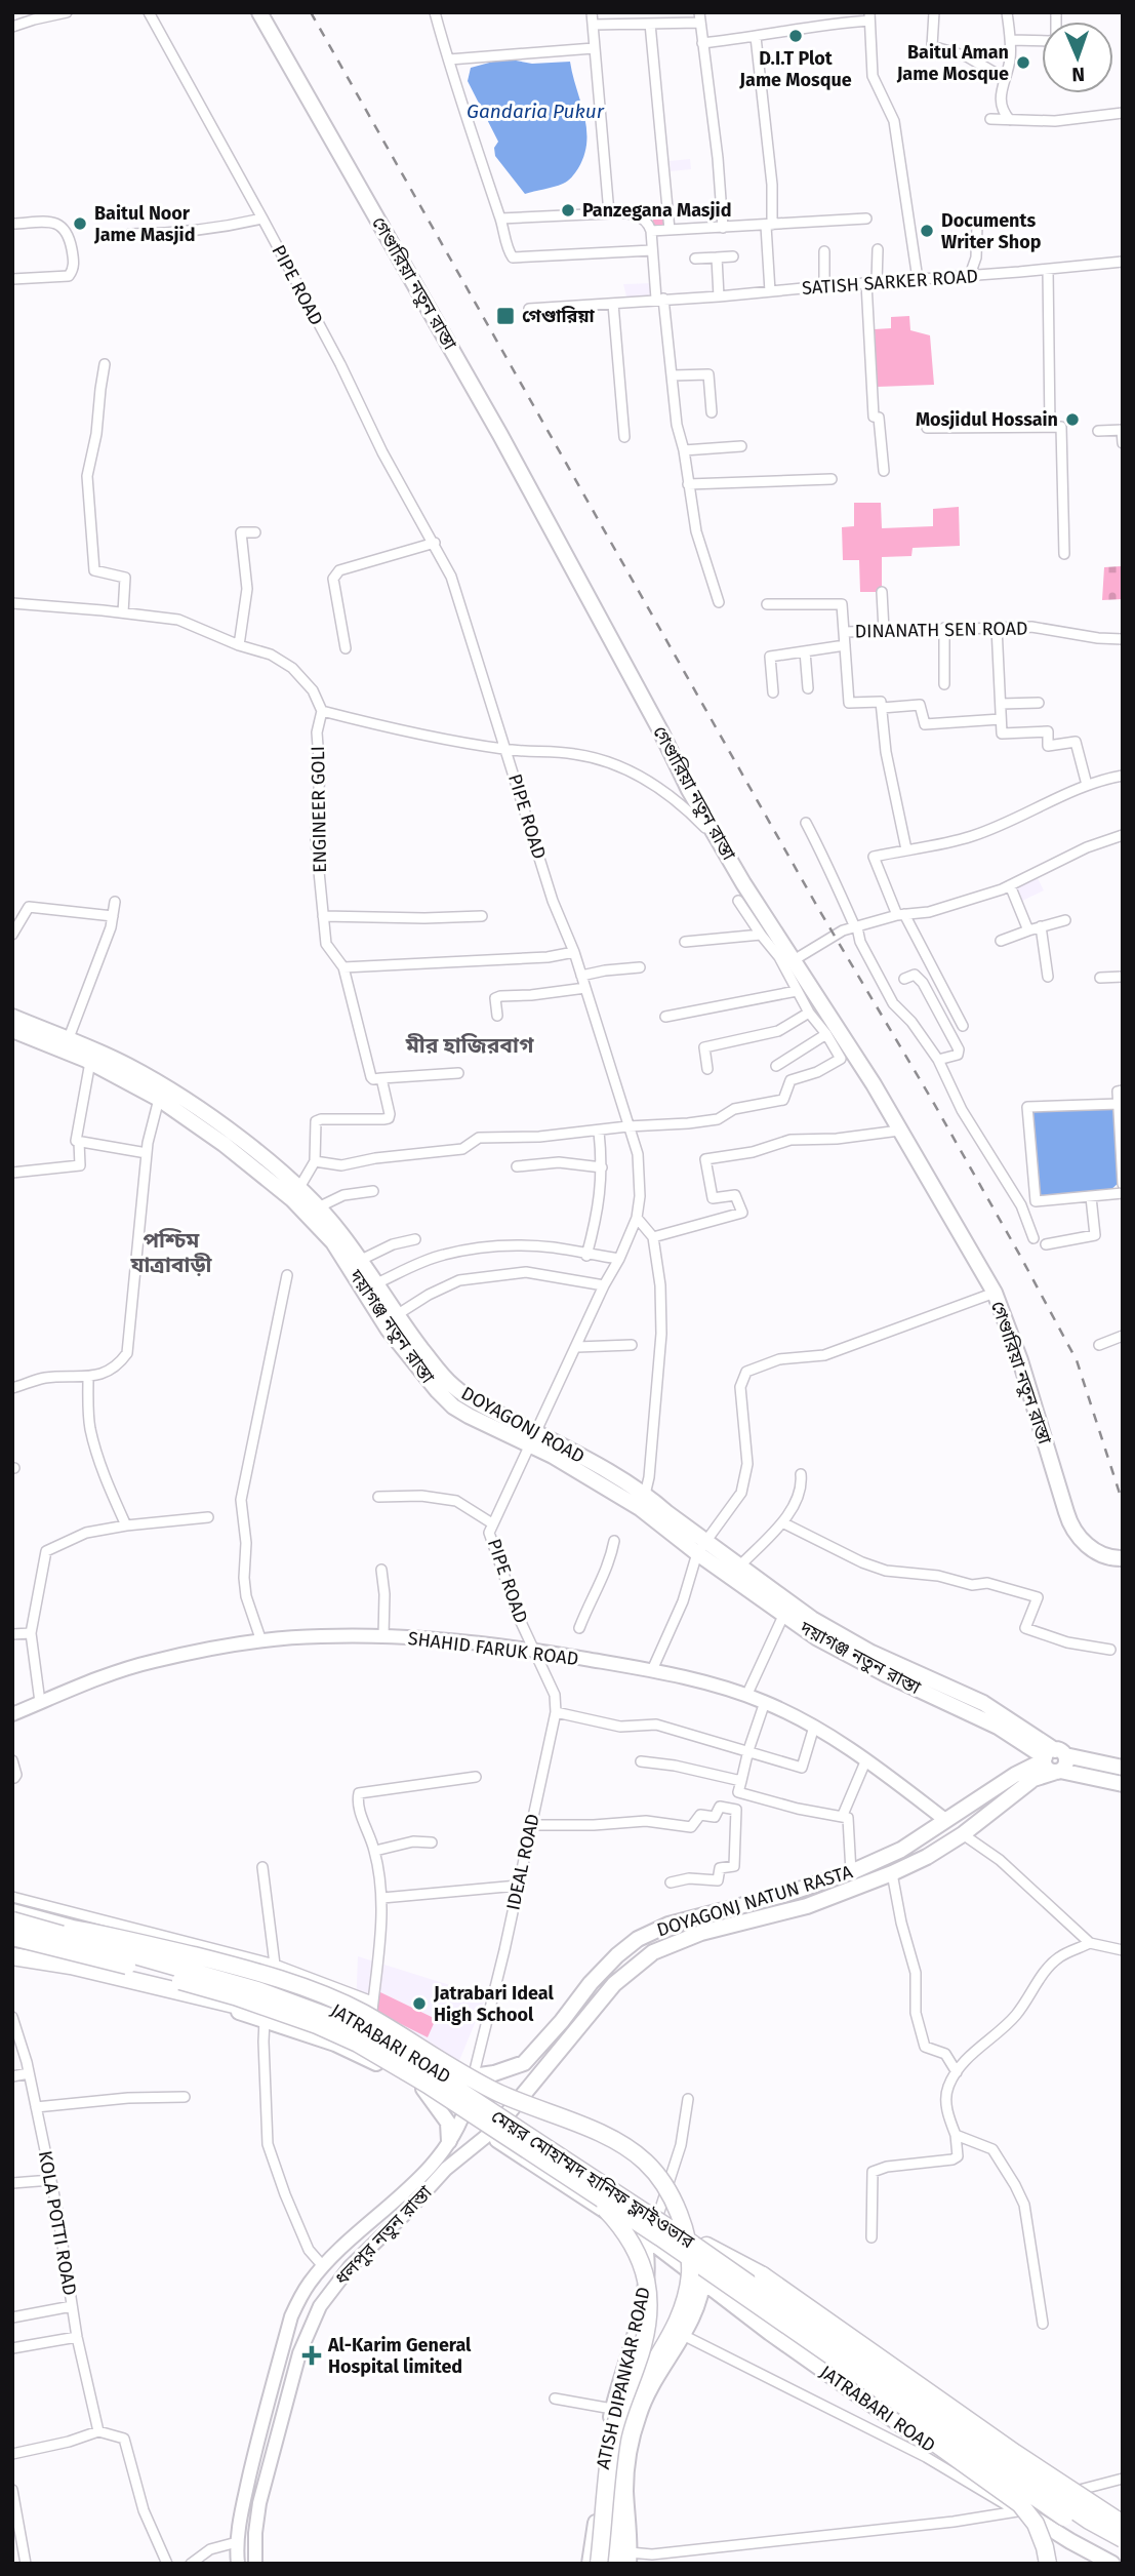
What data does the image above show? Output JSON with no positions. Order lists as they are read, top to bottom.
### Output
{
  "streets": {
    "highway": ["মেয়র মোহাম্মদ হানিফ ফ্লাইওভার"],
    "main road": [
      "গেণ্ডারিয়া নতুন রাস্তা",
      "দয়াগঞ্জ নতুন রাস্তা",
      "SHAHID FARUK ROAD",
      "DOYAGONJ NATUN RASTA",
      "JATRABARI ROAD",
      "ধলপুর নতুন রাস্তা",
      "ATISH DIPANKAR ROAD"
    ],
    "street": [
      "SATISH SARKER ROAD",
      "PIPE ROAD",
      "DINANATH SEN ROAD",
      "ENGINEER GOLI",
      "IDEAL ROAD",
      "KOLA POTTI ROAD"
    ]
  },
  "crossings": [
    ["PIPE ROAD", "দয়াগঞ্জ নতুন রাস্তা"],
    ["PIPE ROAD", "SHAHID FARUK ROAD"],
    ["PIPE ROAD", "IDEAL ROAD"],
    ["ENGINEER GOLI", "দয়াগঞ্জ নতুন রাস্তা"],
    ["দয়াগঞ্জ নতুন রাস্তা", "DOYAGONJ NATUN RASTA"],
    ["SHAHID FARUK ROAD", "IDEAL ROAD"],
    ["SHAHID FARUK ROAD", "DOYAGONJ NATUN RASTA"],
    ["IDEAL ROAD", "DOYAGONJ NATUN RASTA"],
    ["IDEAL ROAD", "JATRABARI ROAD"],
    ["IDEAL ROAD", "ধলপুর নতুন রাস্তা"],
    ["DOYAGONJ NATUN RASTA", "JATRABARI ROAD"],
    ["DOYAGONJ NATUN RASTA", "ধলপুর নতুন রাস্তা"],
    ["JATRABARI ROAD", "মেয়র মোহাম্মদ হানিফ ফ্লাইওভার"],
    ["JATRABARI ROAD", "ধলপুর নতুন রাস্তা"],
    ["JATRABARI ROAD", "ATISH DIPANKAR ROAD"],
    ["মেয়র মোহাম্মদ হানিফ ফ্লাইওভার", "ATISH DIPANKAR ROAD"]
  ],
  "districts": ["মীর হাজিরবাগ", "পশ্চিম যাত্রাবাড়ী"],
  "water": ["Gandaria Pukur"],
  "places": {
    "other": [
      "D.I.T Plot Jame Mosque",
      "Baitul Aman Jame Mosque",
      "Panzegana Masjid",
      "Baitul Noor Jame Masjid",
      "Documents Writer Shop",
      "Mosjidul Hossain",
      "Jatrabari Ideal High School"
    ],
    "transit": ["গেণ্ডারিয়া"],
    "health": ["Al-Karim General Hospital limited"]
  },
  "north": "bottom"
}
